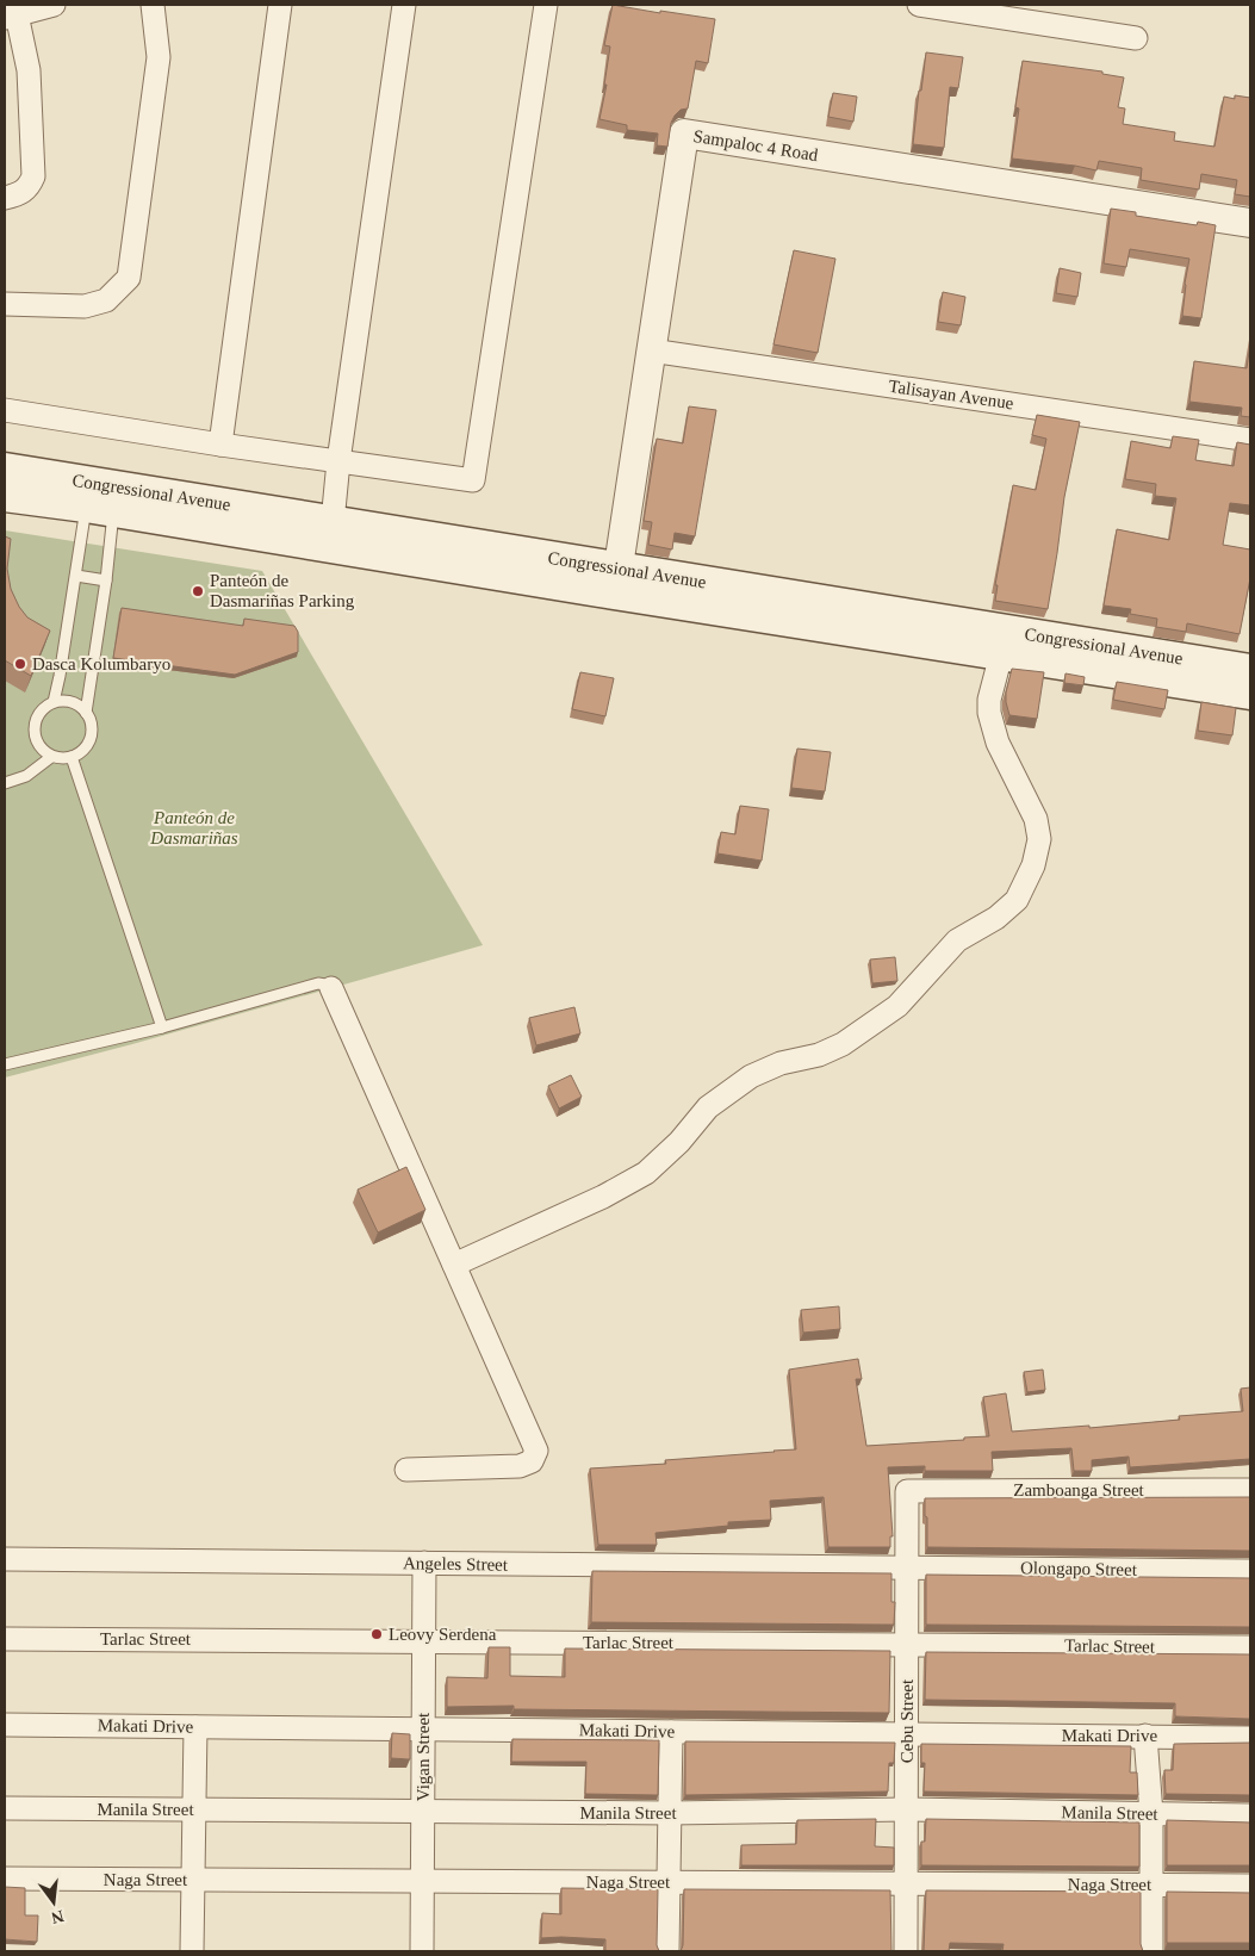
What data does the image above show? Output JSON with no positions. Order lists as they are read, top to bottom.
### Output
{
  "streets": {
    "main road": ["Congressional Avenue"],
    "street": [
      "Sampaloc 4 Road",
      "Talisayan Avenue",
      "Zamboanga Street",
      "Angeles Street",
      "Olongapo Street",
      "Tarlac Street",
      "Cebu Street",
      "Makati Drive",
      "Vigan Street",
      "Manila Street",
      "Naga Street"
    ]
  },
  "crossings": [
    ["Sampaloc 4 Road", "Talisayan Avenue"],
    ["Sampaloc 4 Road", "Congressional Avenue"],
    ["Zamboanga Street", "Cebu Street"],
    ["Angeles Street", "Olongapo Street"],
    ["Angeles Street", "Cebu Street"],
    ["Angeles Street", "Vigan Street"],
    ["Olongapo Street", "Cebu Street"],
    ["Tarlac Street", "Cebu Street"],
    ["Tarlac Street", "Vigan Street"],
    ["Cebu Street", "Makati Drive"],
    ["Cebu Street", "Manila Street"],
    ["Cebu Street", "Naga Street"],
    ["Makati Drive", "Vigan Street"],
    ["Vigan Street", "Manila Street"],
    ["Vigan Street", "Naga Street"]
  ],
  "parks": ["Panteón de Dasmariñas"],
  "places": ["Panteón de Dasmariñas Parking", "Dasca Kolumbaryo", "Leovy Serdena"],
  "north": "bottom"
}
